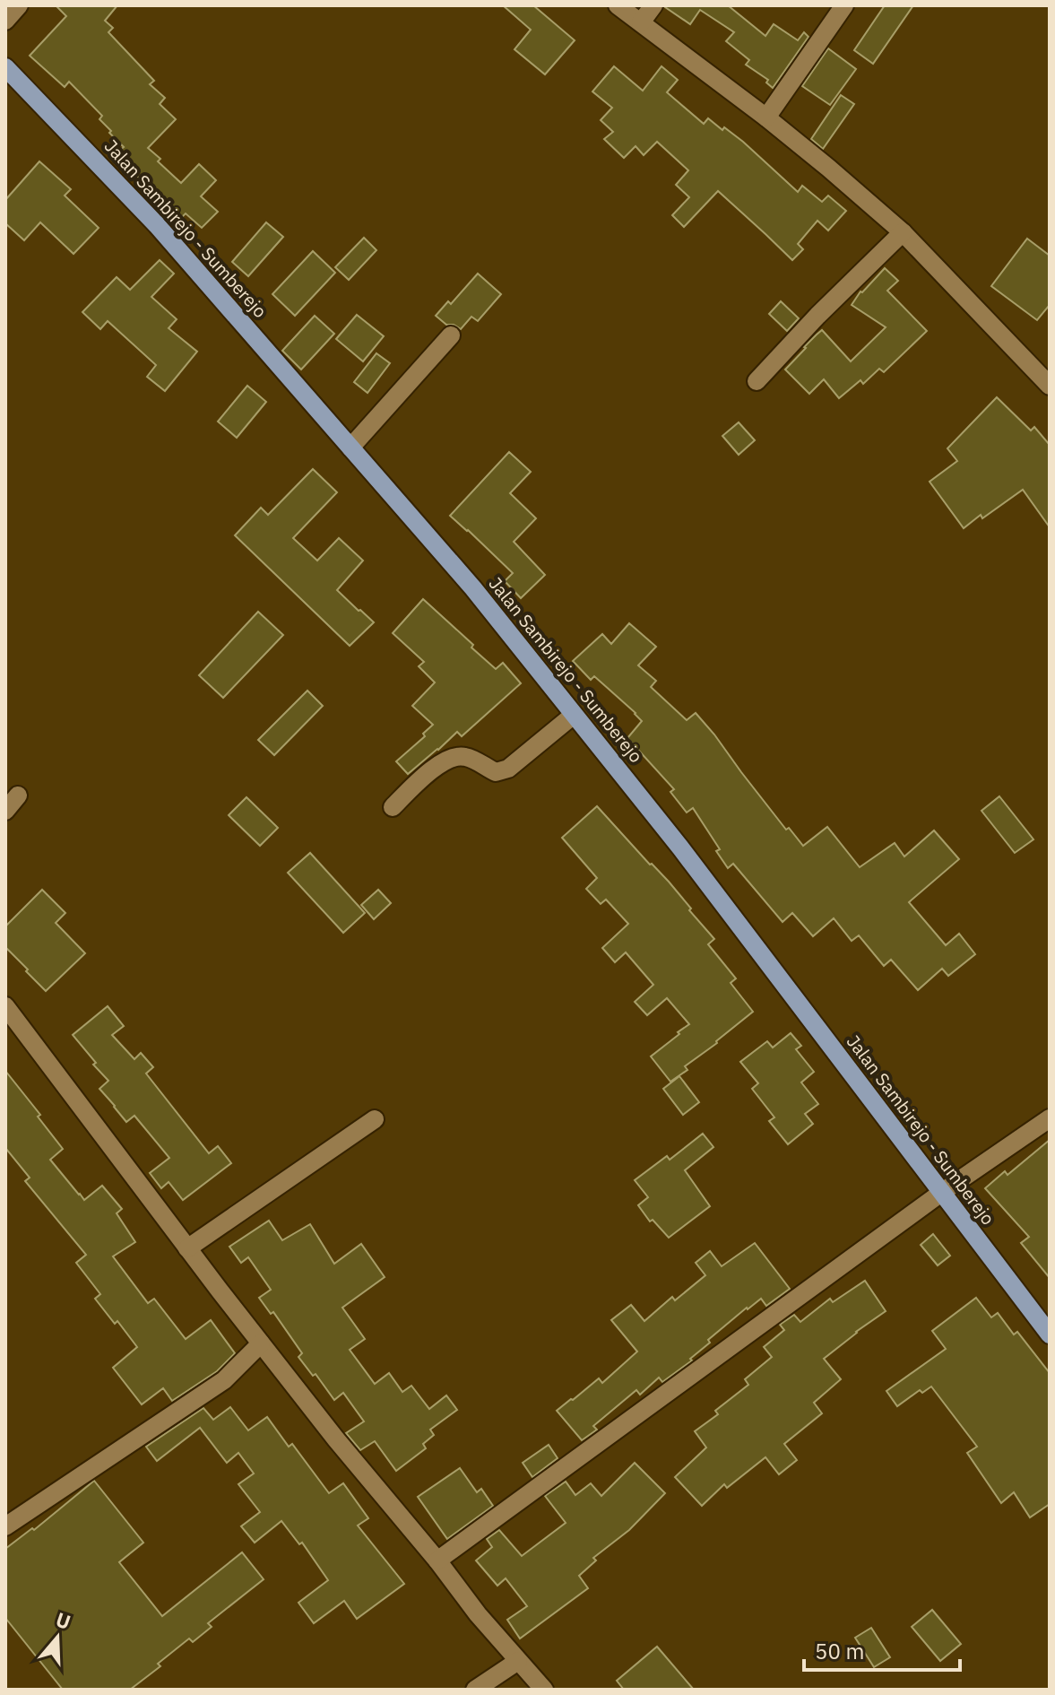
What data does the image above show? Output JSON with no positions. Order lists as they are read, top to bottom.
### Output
{
  "streets": {
    "main road": ["Jalan Sambirejo - Sumberejo"]
  },
  "scale_bar": "50 m",
  "north": "top"
}
